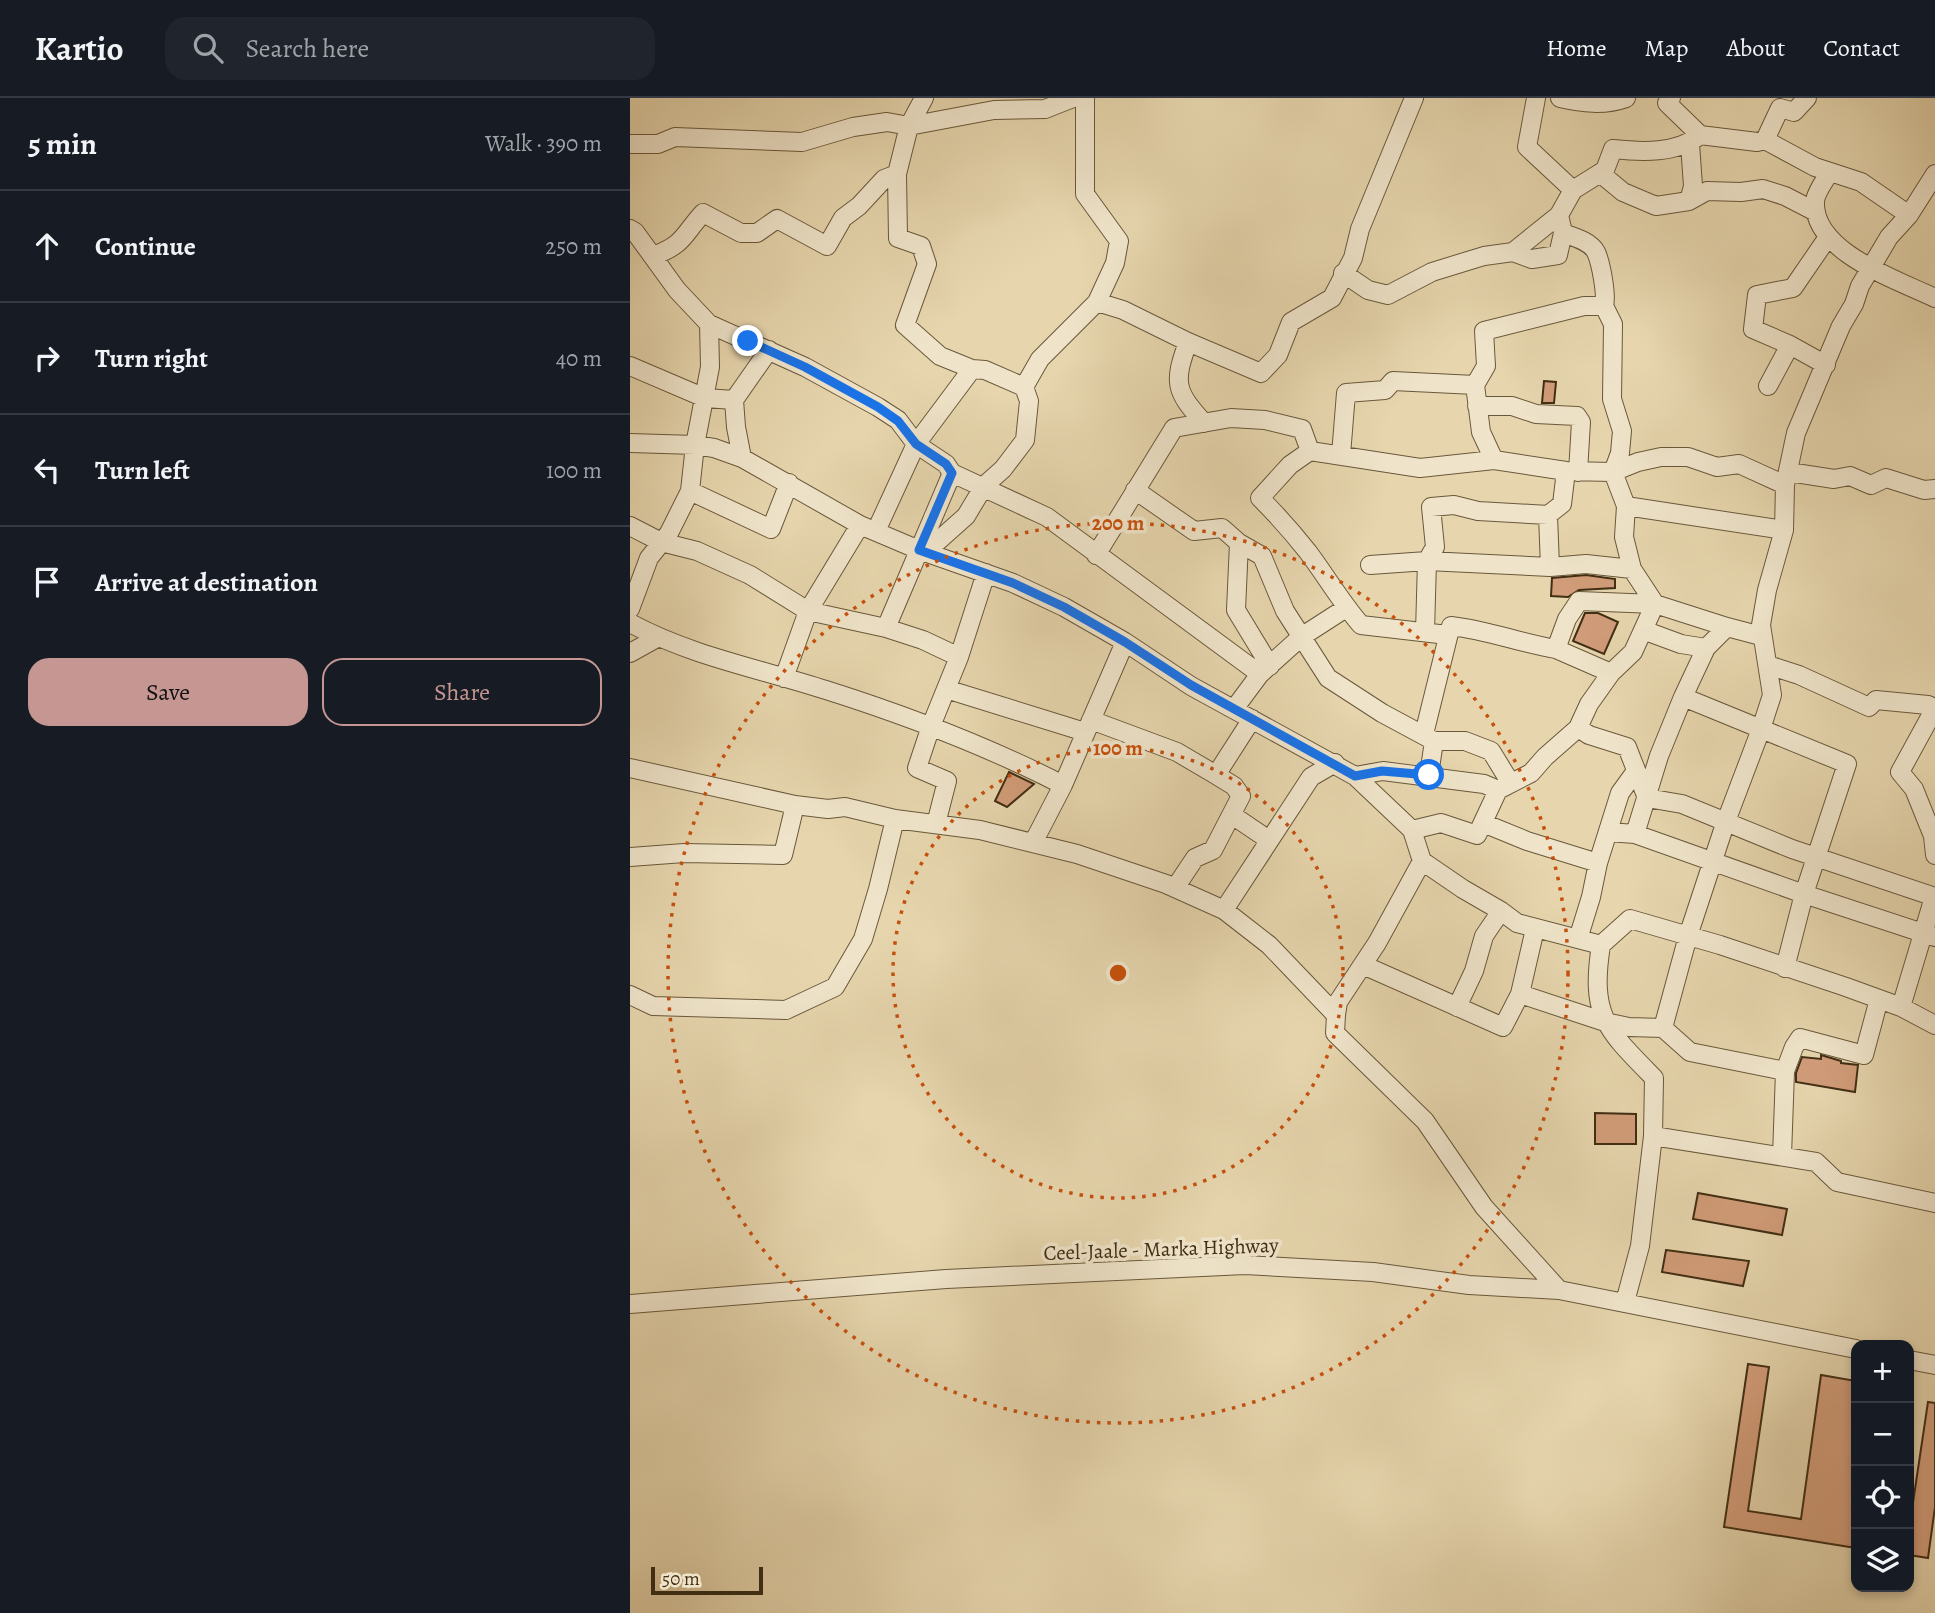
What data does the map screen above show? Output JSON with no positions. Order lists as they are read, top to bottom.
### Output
{
  "streets": {
    "street": ["Ceel-Jaale - Marka Highway"]
  },
  "scale_bar": "50 m",
  "page": {
    "header": "Kartio",
    "search": "Search here",
    "nav": [
      "Home",
      "Map",
      "About",
      "Contact"
    ],
    "heading": ["5 min", "Walk · 390 m"],
    "list": [
      ["Continue", "250 m"],
      ["Turn right", "40 m"],
      ["Turn left", "100 m"],
      "Arrive at destination"
    ],
    "buttons": ["Save", "Share"],
    "map_buttons": ["+", "−"],
    "scale": "50 m"
  },
  "rings": ["200 m", "100 m"]
}
